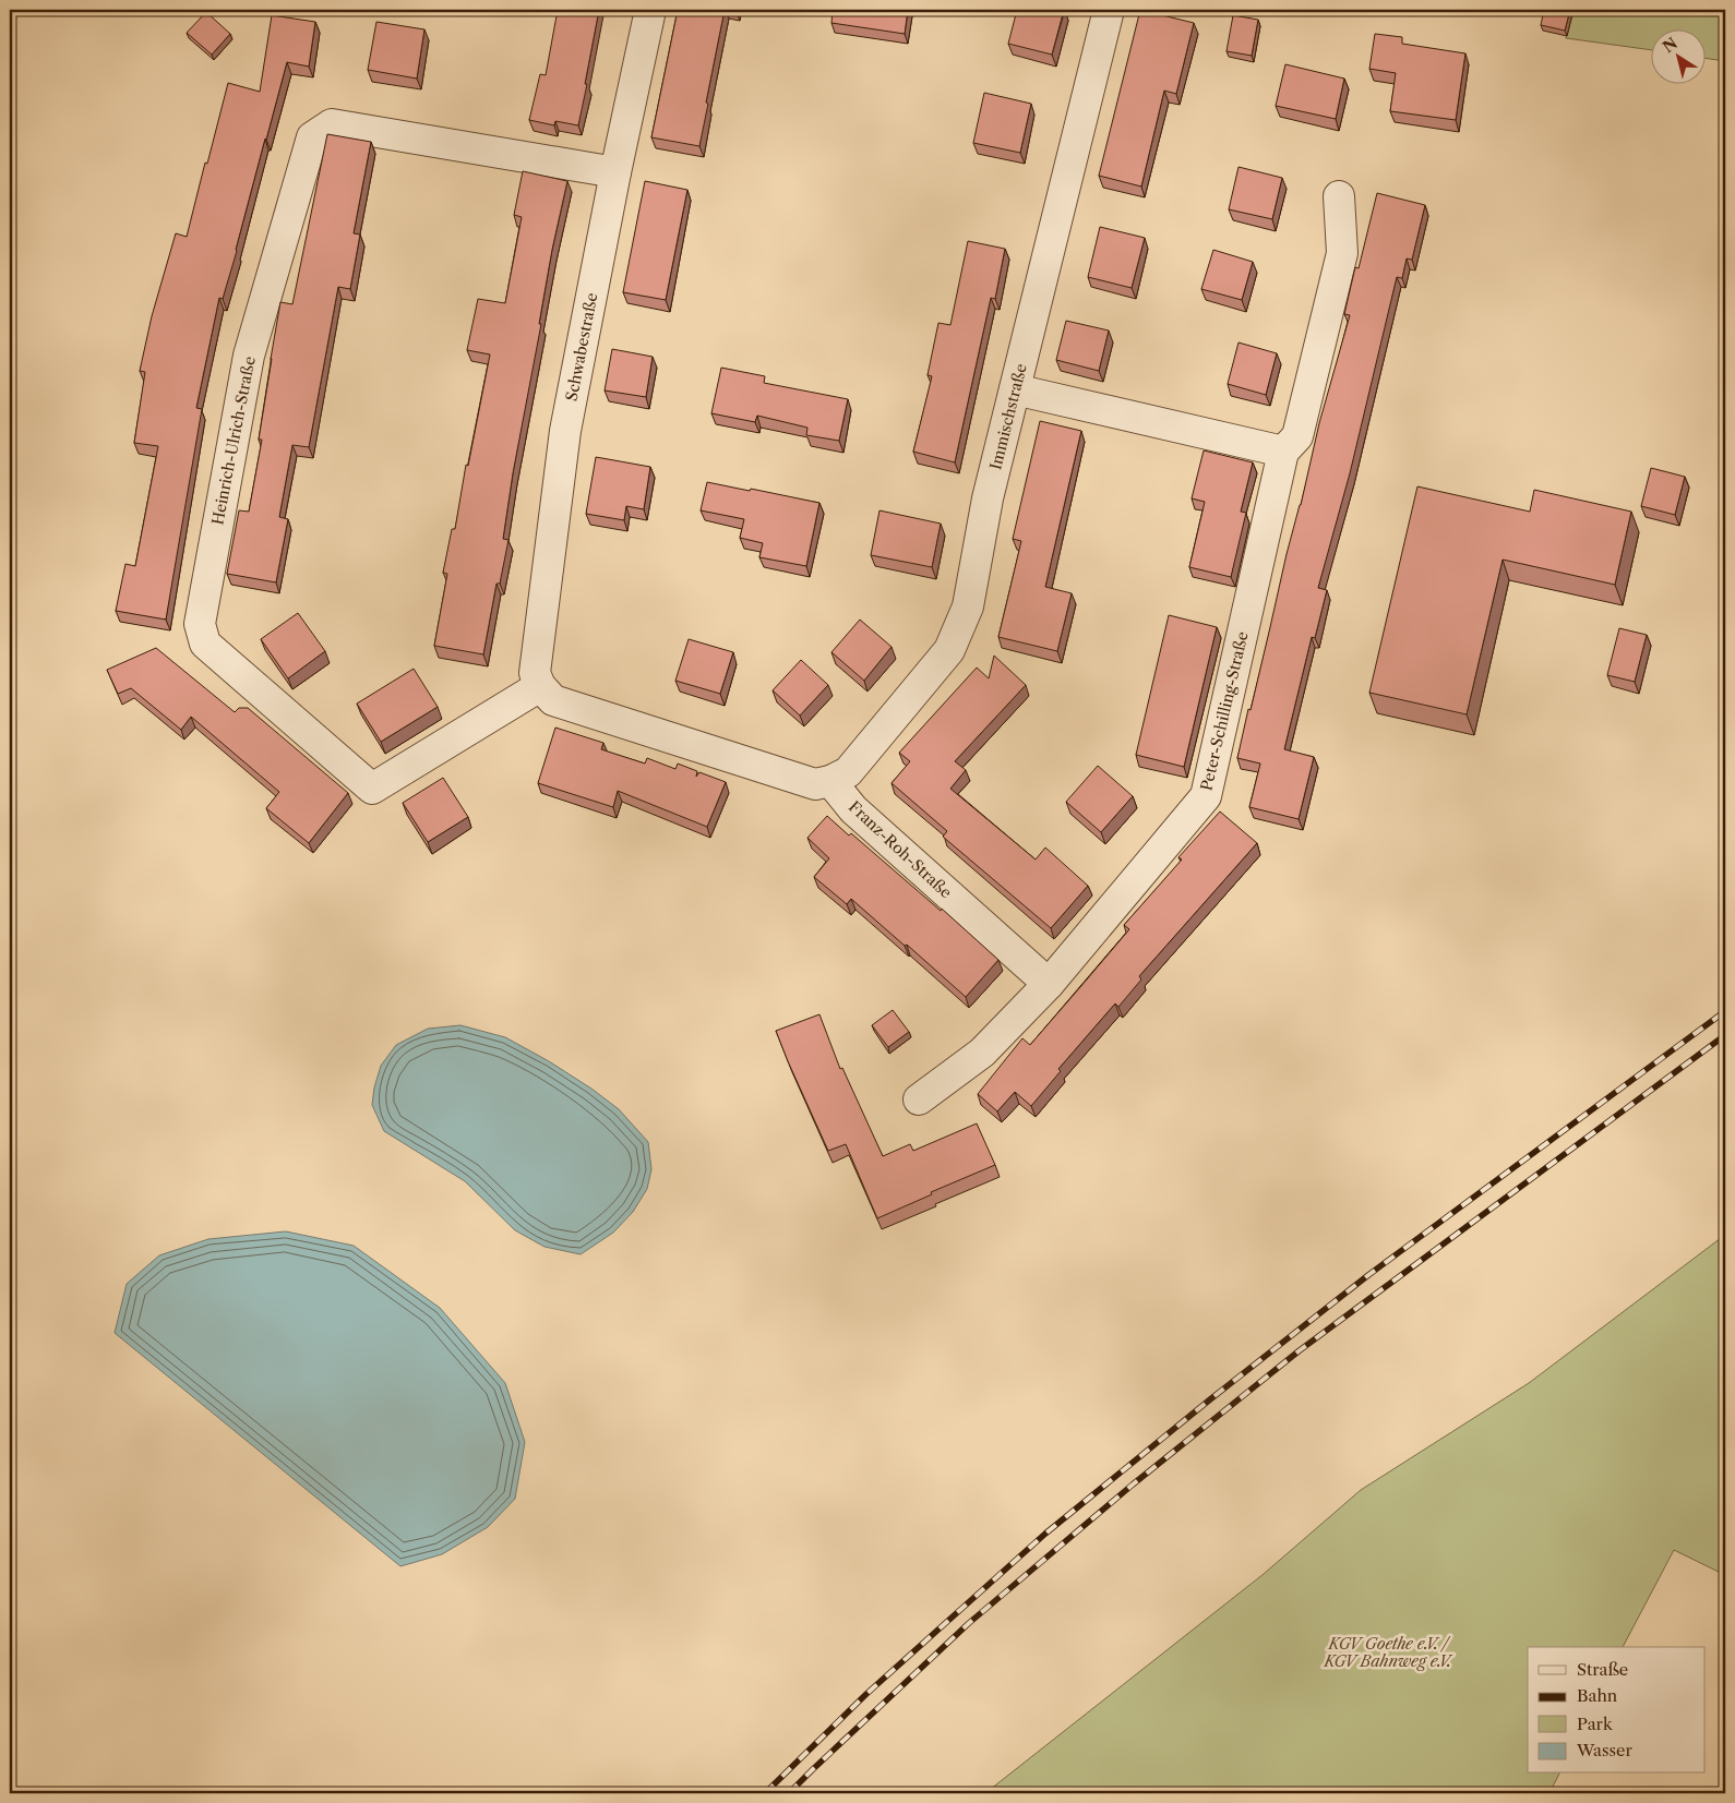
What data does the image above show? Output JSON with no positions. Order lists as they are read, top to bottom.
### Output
{
  "streets": {
    "street": [
      "Schwabestraße",
      "Immischstraße",
      "Heinrich-Ulrich-Straße",
      "Peter-Schilling-Straße",
      "Franz-Roh-Straße"
    ]
  },
  "crossings": [
    ["Schwabestraße", "Heinrich-Ulrich-Straße"],
    ["Immischstraße", "Franz-Roh-Straße"],
    ["Peter-Schilling-Straße", "Franz-Roh-Straße"]
  ],
  "parks": ["KGV Goethe e.V. / KGV Bahnweg e.V."],
  "legend": [
    "Straße",
    "Bahn",
    "Park",
    "Wasser"
  ],
  "north": "top left"
}
